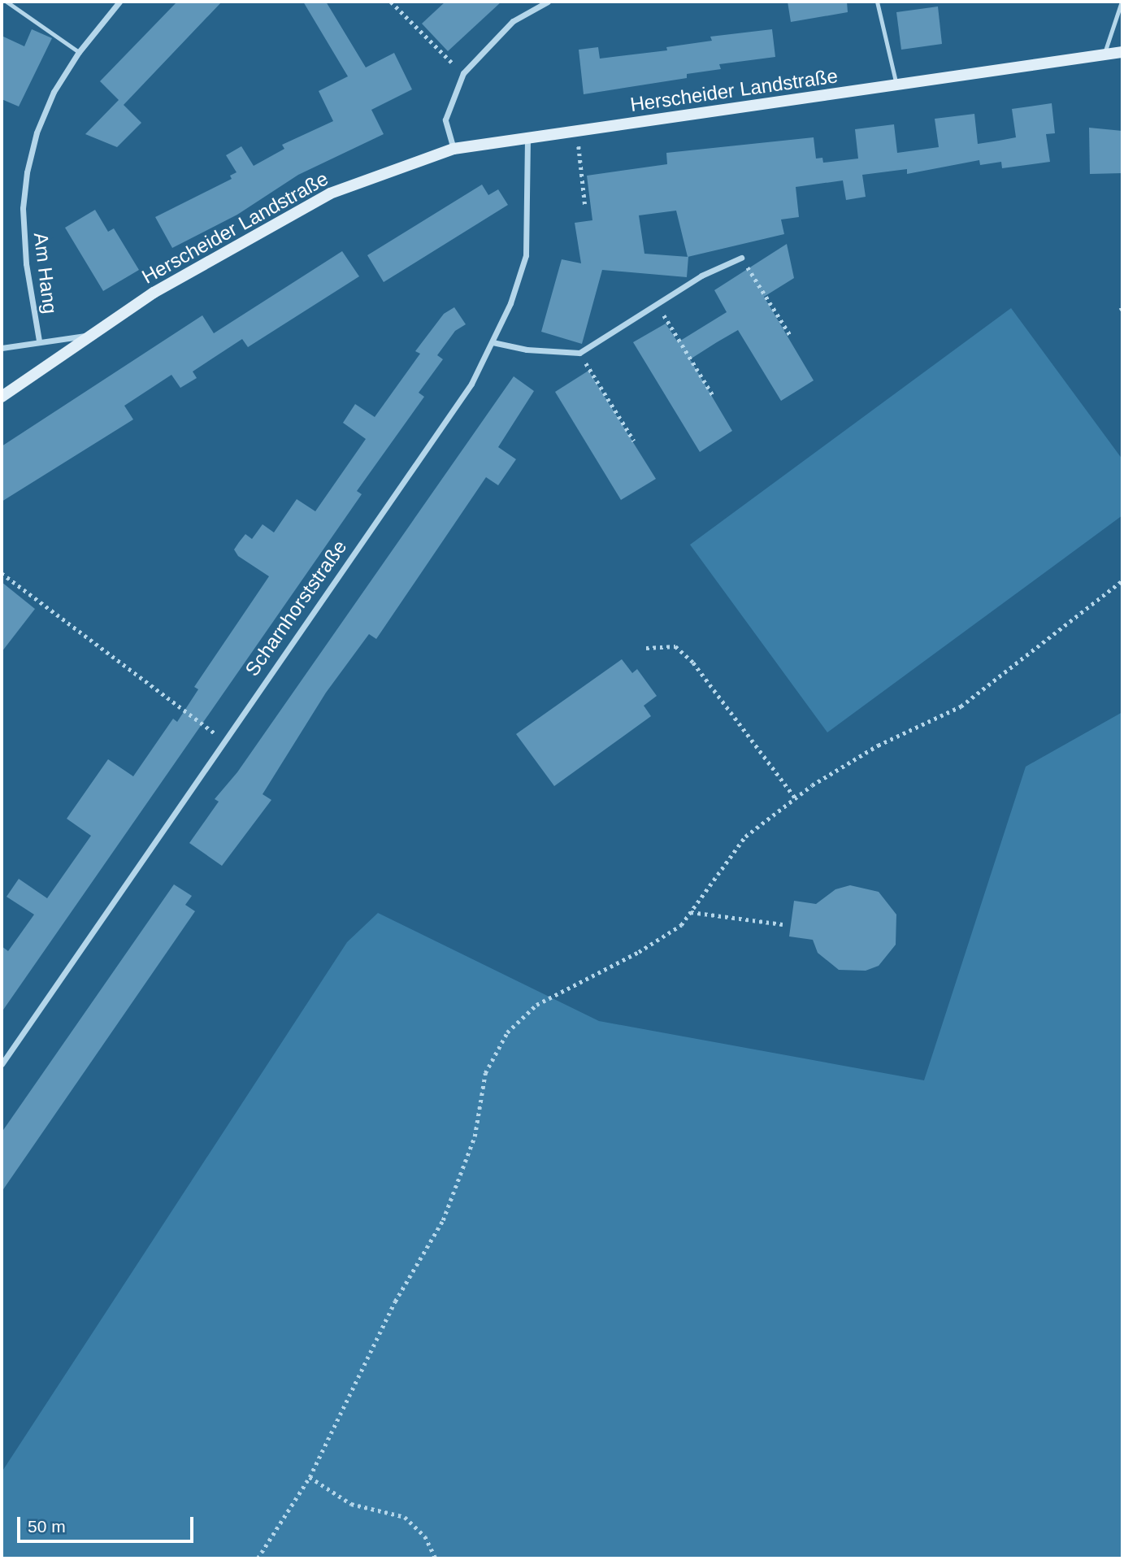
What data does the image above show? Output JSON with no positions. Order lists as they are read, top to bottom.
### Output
{
  "streets": {
    "main road": ["Herscheider Landstraße"],
    "street": ["Am Hang", "Scharnhorststraße"]
  },
  "crossings": [
    ["Herscheider Landstraße", "Scharnhorststraße"]
  ],
  "scale_bar": "50 m"
}
